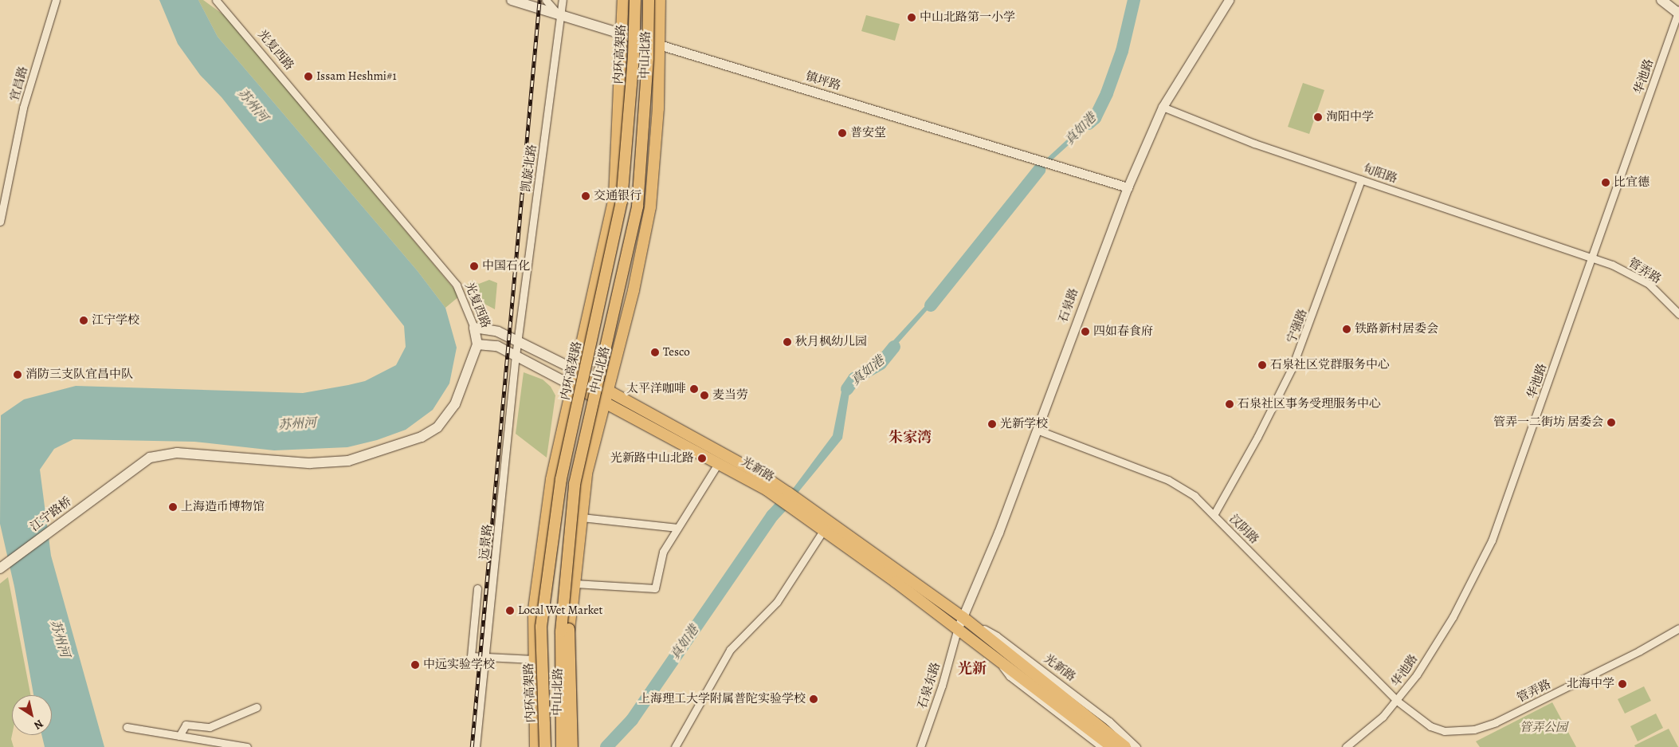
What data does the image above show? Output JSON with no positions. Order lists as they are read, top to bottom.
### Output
{
  "streets": {
    "main road": [
      "光复西路",
      "内环高架路",
      "中山北路",
      "镇坪路",
      "光新路",
      "江宁路桥"
    ],
    "street": [
      "华池路",
      "宜昌路",
      "凯旋北路",
      "旬阳路",
      "管弄路",
      "石泉路",
      "宁强路",
      "汉阴路",
      "远景路",
      "石泉东路"
    ]
  },
  "crossings": [
    ["光复西路", "光新路"],
    ["光复西路", "江宁路桥"],
    ["中山北路", "镇坪路"],
    ["中山北路", "光新路"],
    ["华池路", "旬阳路"],
    ["华池路", "管弄路"],
    ["华池路", "汉阴路"],
    ["镇坪路", "凯旋北路"],
    ["镇坪路", "石泉路"],
    ["凯旋北路", "光新路"],
    ["凯旋北路", "远景路"],
    ["旬阳路", "管弄路"],
    ["旬阳路", "石泉路"],
    ["旬阳路", "宁强路"],
    ["管弄路", "汉阴路"],
    ["石泉路", "光新路"],
    ["石泉路", "汉阴路"],
    ["石泉路", "石泉东路"],
    ["宁强路", "汉阴路"],
    ["光新路", "远景路"],
    ["光新路", "石泉东路"]
  ],
  "districts": ["朱家湾", "光新"],
  "water": ["苏州河", "真如港"],
  "parks": ["管弄公园"],
  "places": [
    "中山北路第一小学",
    "Issam Heshmi#1",
    "洵阳中学",
    "普安堂",
    "比宜德",
    "交通银行",
    "中国石化",
    "江宁学校",
    "铁路新村居委会",
    "四如春食府",
    "秋月枫幼儿园",
    "Tesco",
    "石泉社区党群服务中心",
    "消防三支队宜昌中队",
    "太平洋咖啡",
    "麦当劳",
    "石泉社区事务受理服务中心",
    "管弄一二街坊 居委会",
    "光新学校",
    "光新路中山北路",
    "上海造币博物馆",
    "Local Wet Market",
    "中远实验学校",
    "北海中学",
    "上海理工大学附属普陀实验学校"
  ],
  "north": "bottom right"
}
